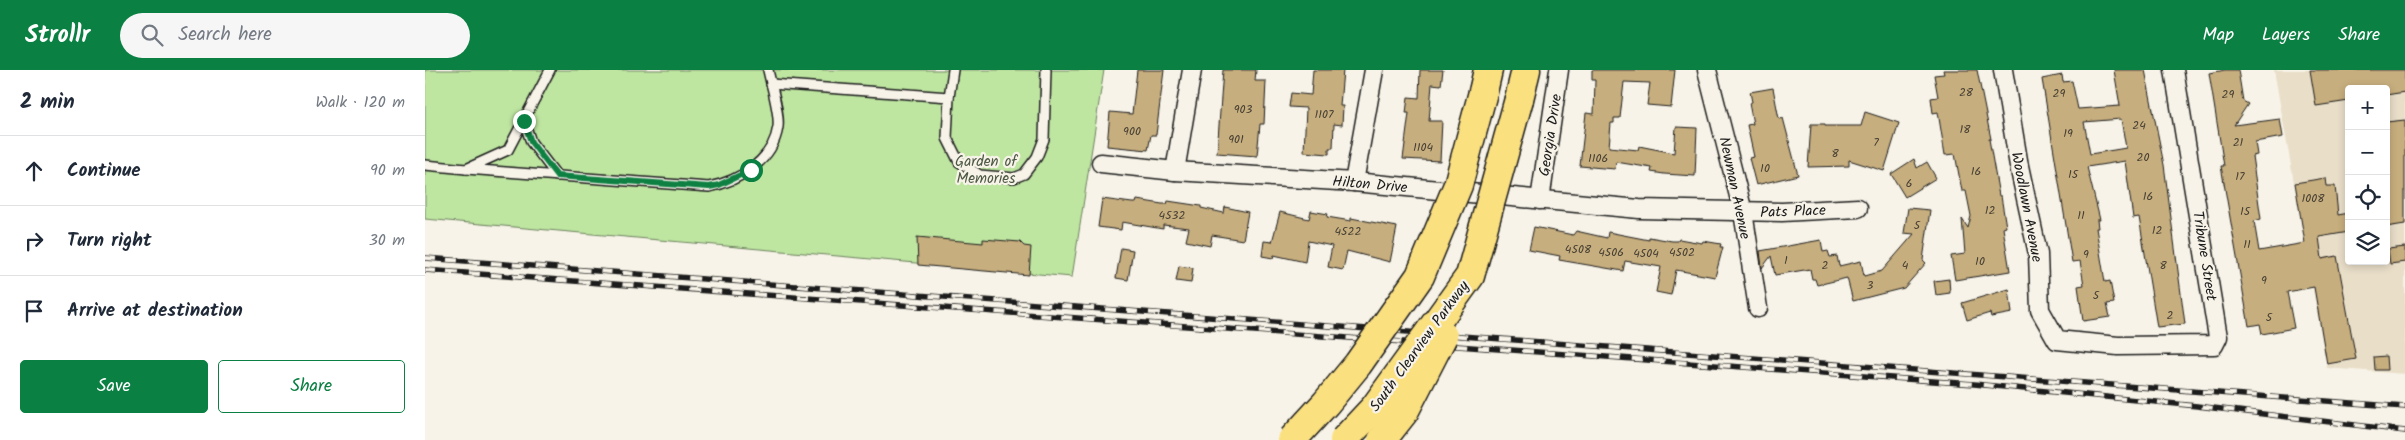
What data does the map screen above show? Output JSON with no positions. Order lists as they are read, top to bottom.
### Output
{
  "streets": {
    "highway": ["South Clearview Parkway"],
    "street": [
      "Georgia Drive",
      "Hilton Drive",
      "Newman Avenue",
      "Woodlawn Avenue",
      "Pats Place",
      "Tribune Street"
    ]
  },
  "crossings": [
    ["Georgia Drive", "Hilton Drive"],
    ["Hilton Drive", "Pats Place"],
    ["Newman Avenue", "Pats Place"],
    ["Woodlawn Avenue", "Tribune Street"]
  ],
  "parks": ["Garden of Memories"],
  "house_numbers": [
    "28",
    "29",
    "29",
    "903",
    "1107",
    "24",
    "18",
    "900",
    "19",
    "901",
    "7",
    "21",
    "1104",
    "8",
    "20",
    "1106",
    "10",
    "16",
    "15",
    "17",
    "6",
    "16",
    "1008",
    "12",
    "15",
    "4532",
    "11",
    "5",
    "12",
    "4522",
    "11",
    "4508",
    "4506",
    "4502",
    "4504",
    "9",
    "1",
    "10",
    "2",
    "4",
    "8",
    "9",
    "3",
    "5",
    "2",
    "5"
  ],
  "page": {
    "header": "Strollr",
    "search": "Search here",
    "nav": ["Map", "Layers", "Share"],
    "heading": ["2 min", "Walk · 120 m"],
    "map_buttons": ["+", "−"],
    "list": [
      ["Continue", "90 m"],
      ["Turn right", "30 m"],
      "Arrive at destination"
    ],
    "buttons": ["Save", "Share"]
  }
}
